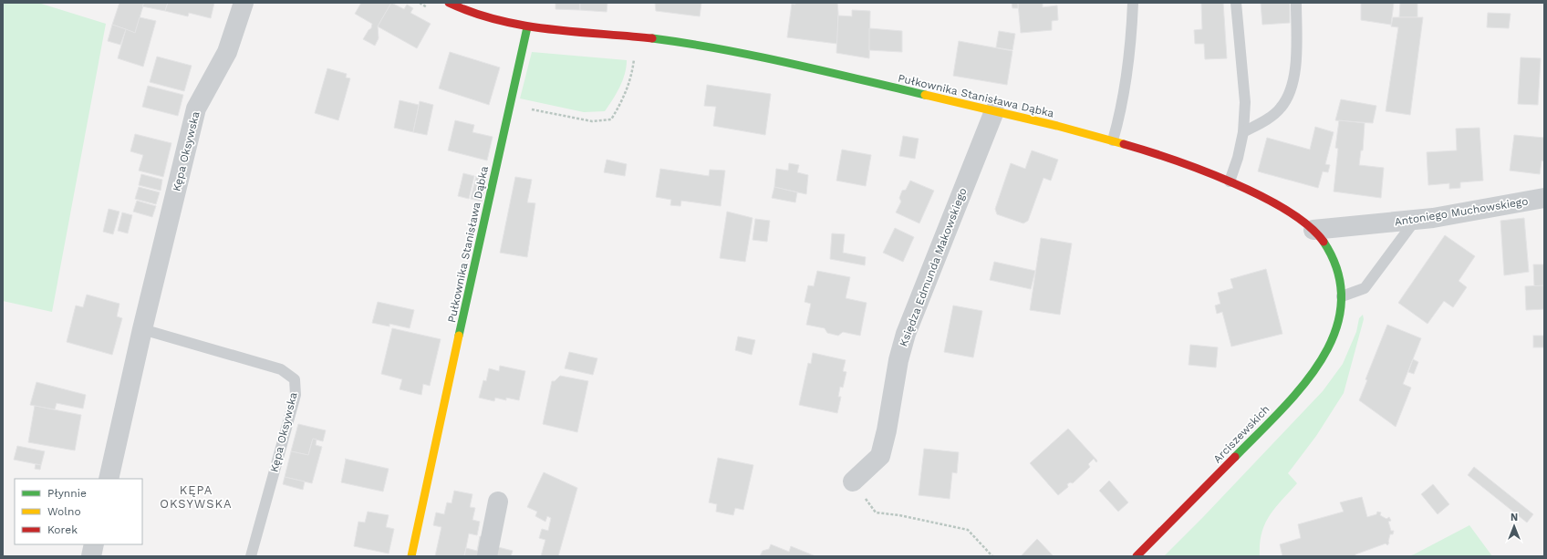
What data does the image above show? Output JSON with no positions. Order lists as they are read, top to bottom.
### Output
{
  "streets": {
    "street": [
      "Pułkownika Stanisława Dąbka",
      "Kępa Oksywska",
      "Antoniego Muchowskiego",
      "Księdza Edmunda Makowskiego",
      "Arciszewskich"
    ]
  },
  "crossings": [
    ["Pułkownika Stanisława Dąbka", "Antoniego Muchowskiego"],
    ["Pułkownika Stanisława Dąbka", "Księdza Edmunda Makowskiego"],
    ["Pułkownika Stanisława Dąbka", "Arciszewskich"]
  ],
  "districts": ["KĘPA OKSYWSKA"],
  "legend": ["Płynnie", "Wolno", "Korek"],
  "north": "top"
}
